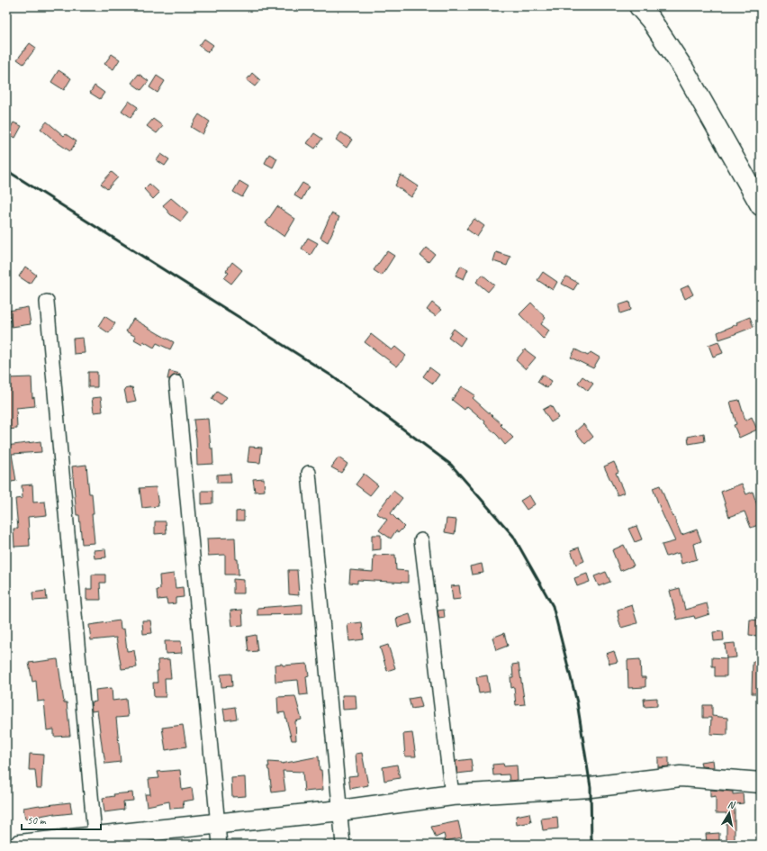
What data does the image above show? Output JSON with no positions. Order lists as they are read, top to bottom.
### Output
{
  "scale_bar": "50 m",
  "north": "top"
}
